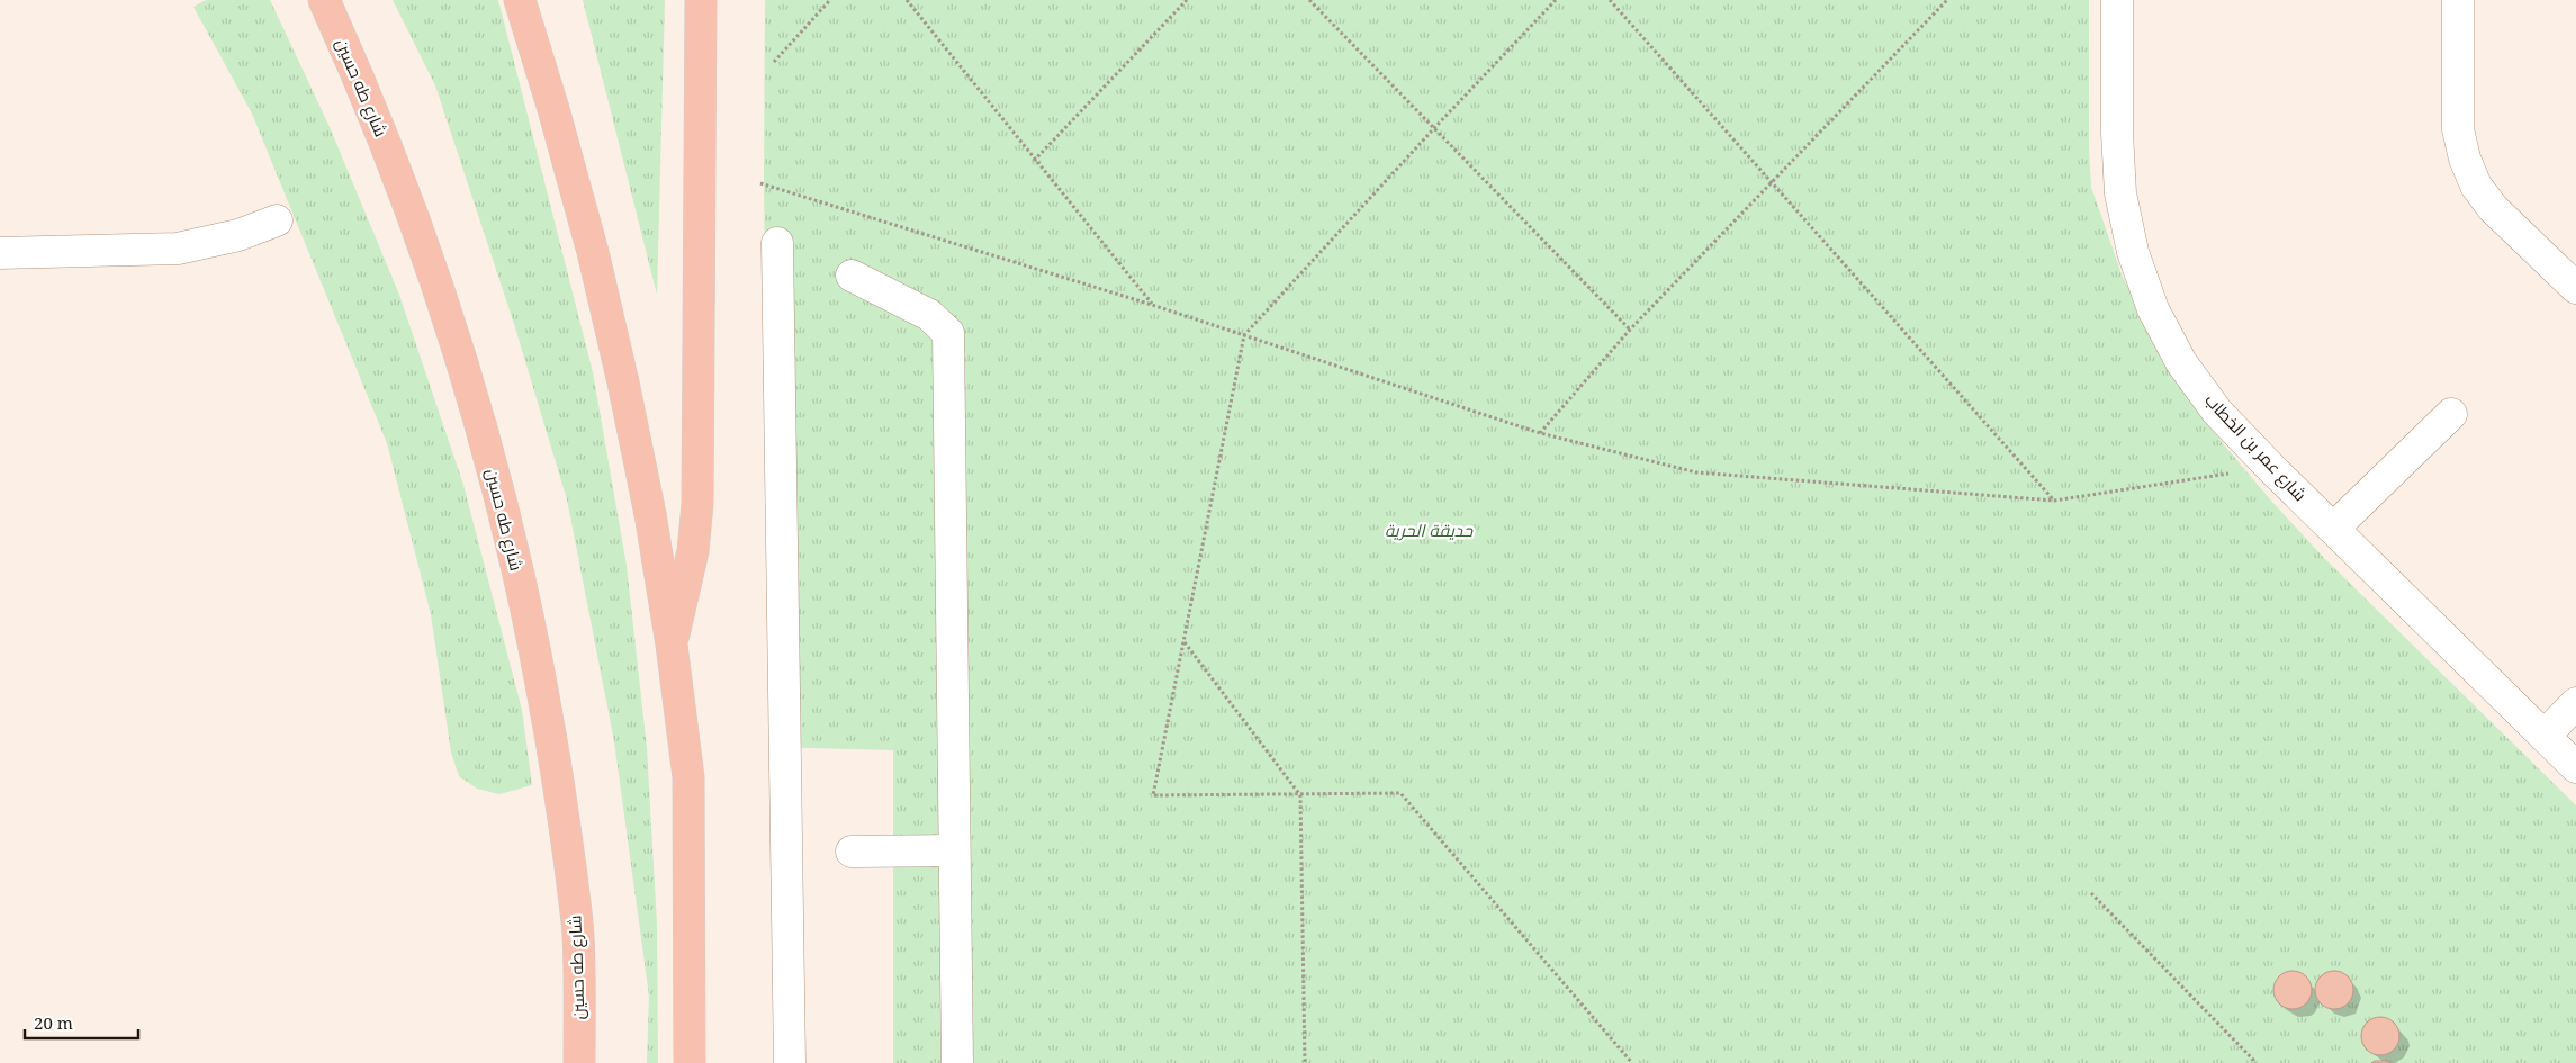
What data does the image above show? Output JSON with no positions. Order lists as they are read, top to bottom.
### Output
{
  "streets": {
    "main road": ["شارع طه حسين"],
    "street": ["شارع عمر بن الخطاب"]
  },
  "parks": ["حديقة الحرية"],
  "scale_bar": "20 m"
}
